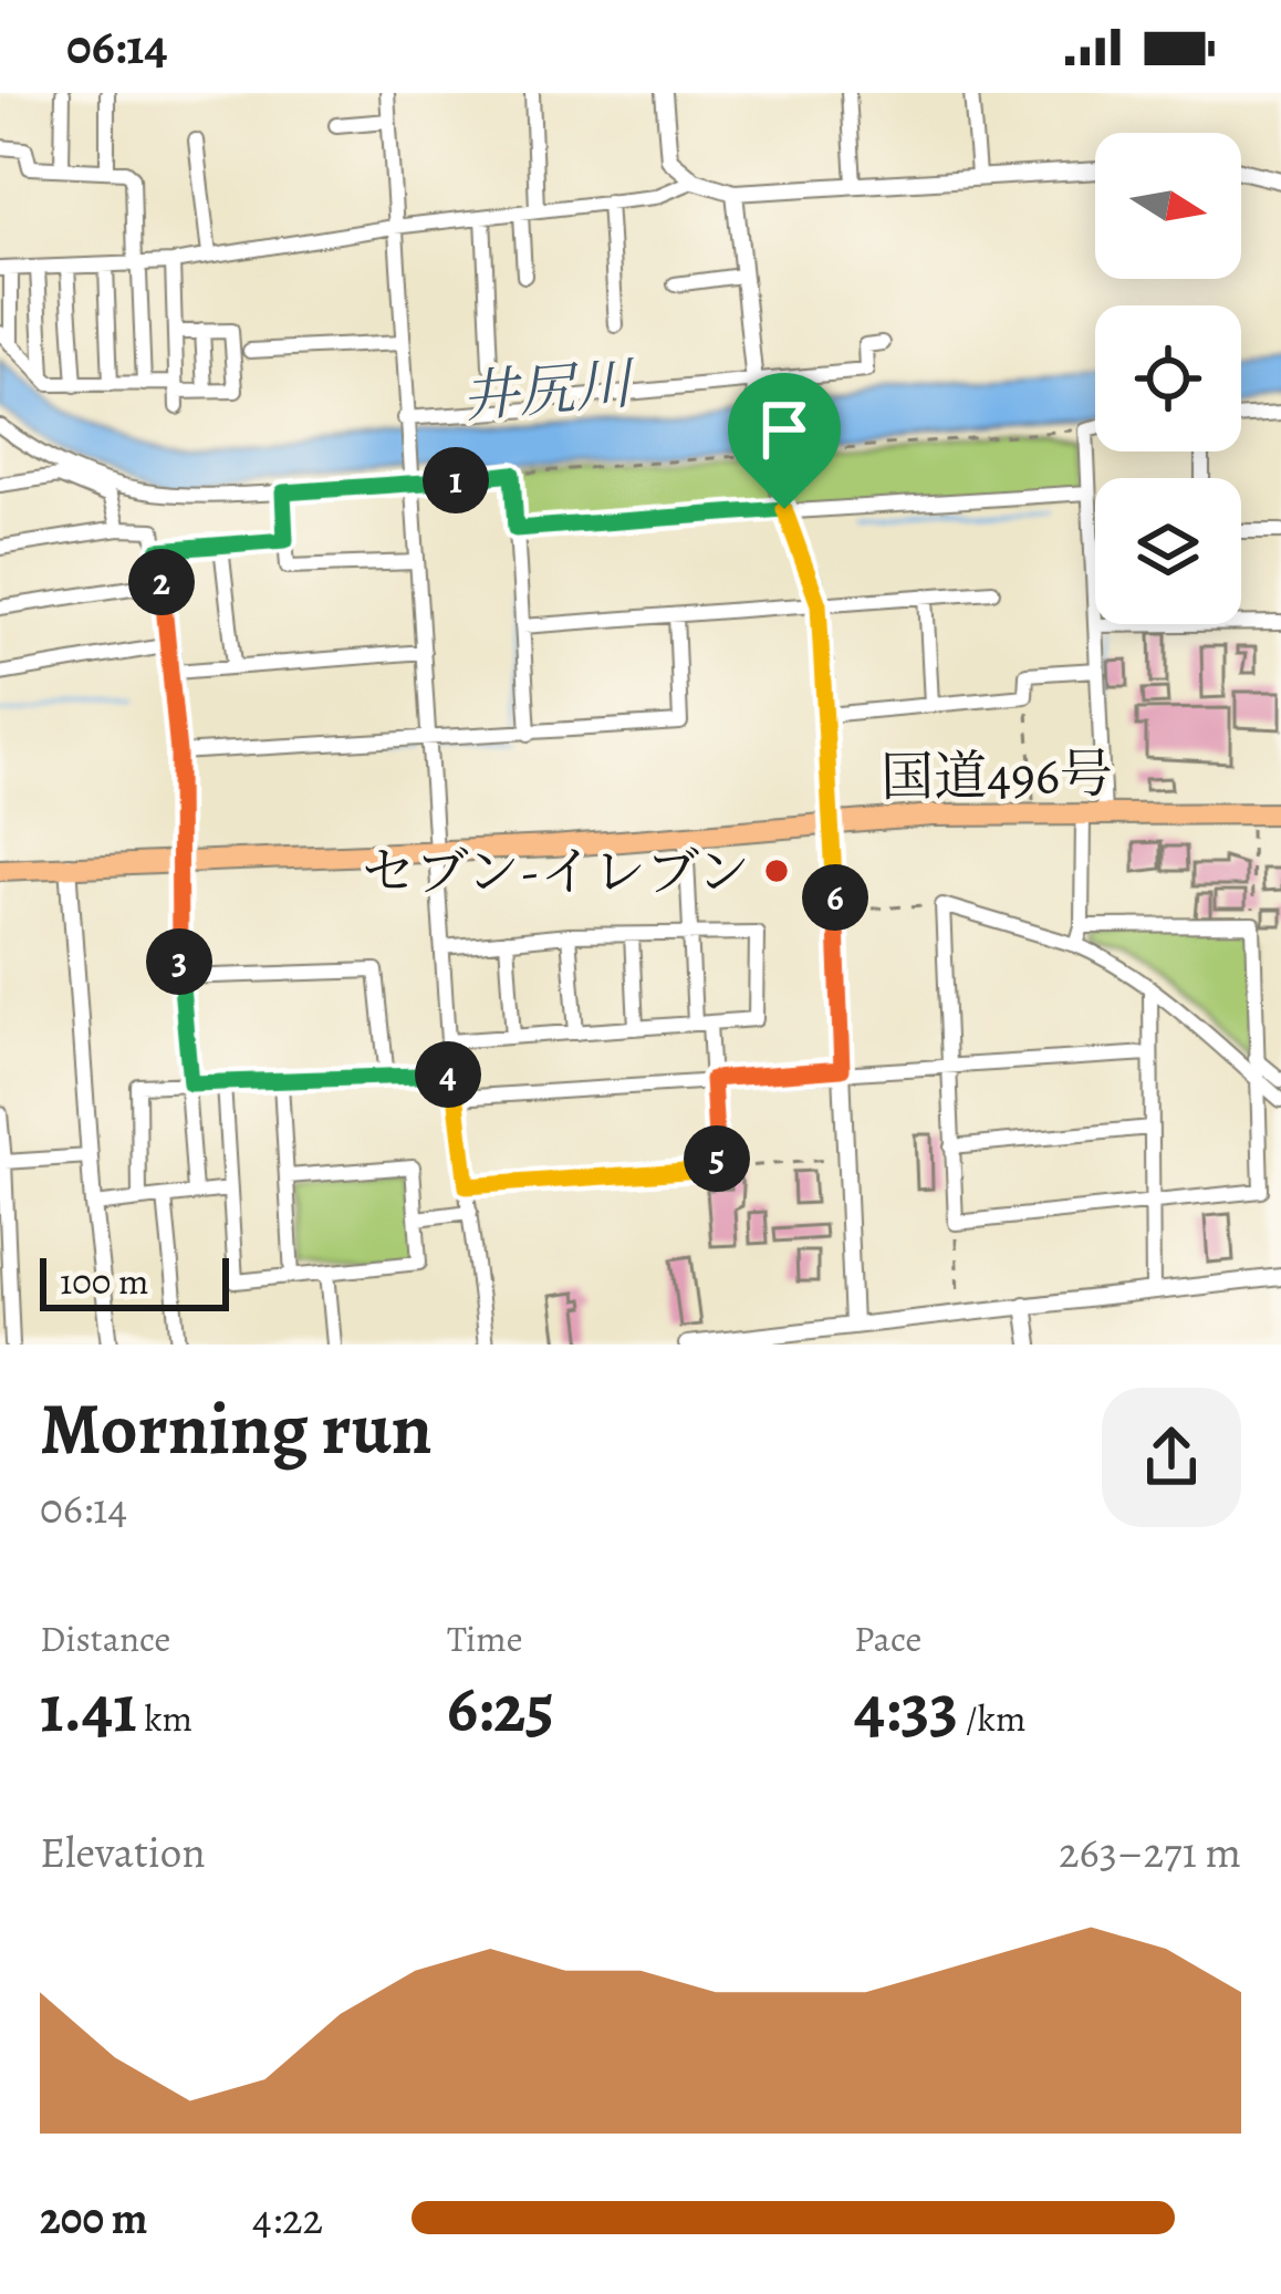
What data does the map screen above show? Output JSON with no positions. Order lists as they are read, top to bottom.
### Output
{
  "streets": {
    "highway": ["国道496号"]
  },
  "water": ["井尻川"],
  "places": ["セブン-イレブン"],
  "scale_bar": "100 m",
  "north": "right",
  "page": {
    "status": "06:14",
    "pins": [
      "1",
      "2",
      "6",
      "3",
      "4",
      "5"
    ],
    "scale": "100 m",
    "heading": ["Morning run", "06:14"],
    "stats": [
      ["Distance", "1.41 km"],
      ["Time", "6:25"],
      ["Pace", "4:33 /km"]
    ],
    "chart": ["Elevation", "263–271 m"],
    "list": [
      {
        "name": "200 m",
        "note": "4:22"
      }
    ]
  }
}
